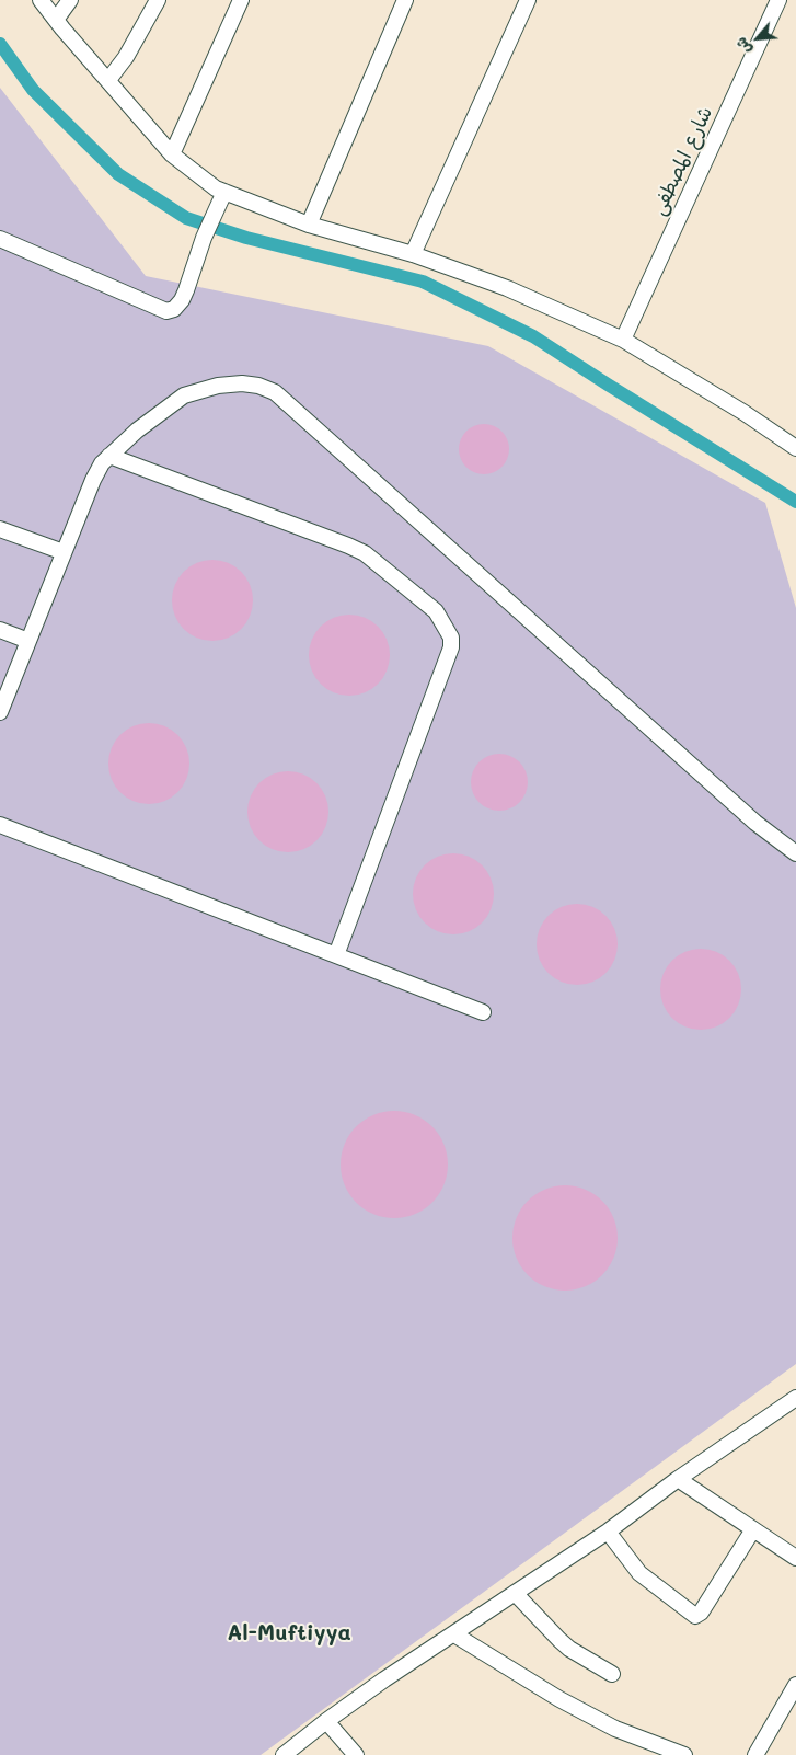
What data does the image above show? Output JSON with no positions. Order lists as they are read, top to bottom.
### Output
{
  "streets": {
    "street": ["شارع المصطفى"]
  },
  "districts": ["Al-Muftiyya"],
  "north": "bottom left"
}
